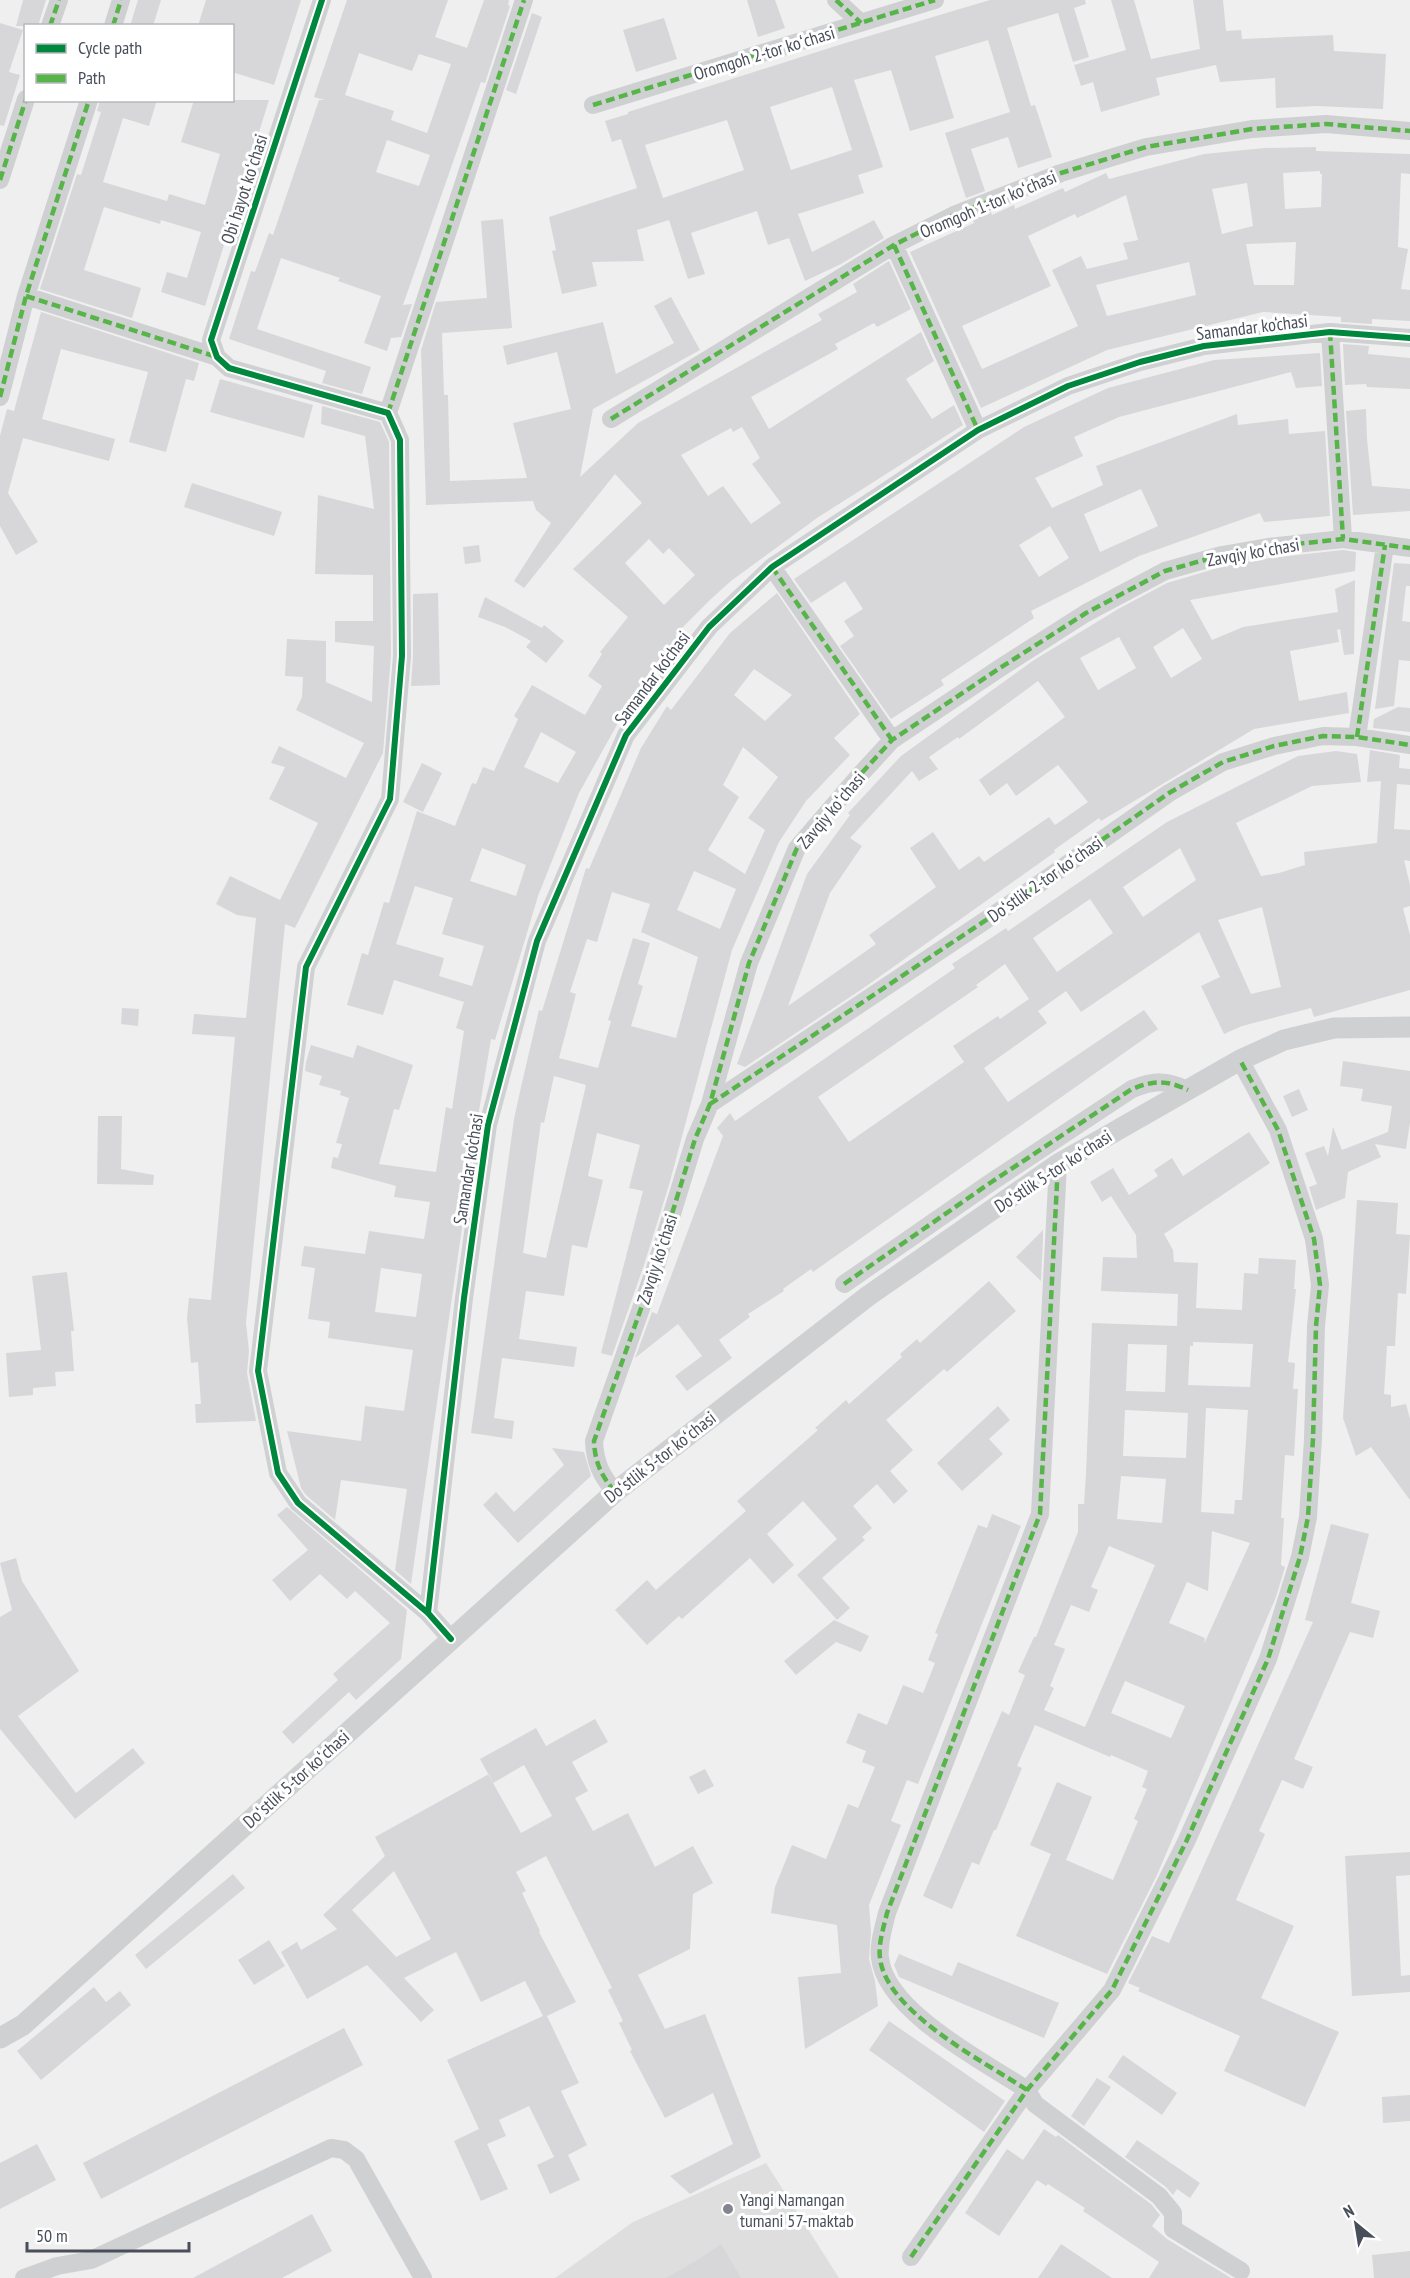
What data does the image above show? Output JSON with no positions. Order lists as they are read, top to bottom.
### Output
{
  "streets": {
    "street": [
      "Oromgoh 2-tor koʻchasi",
      "Obi hayot koʻchasi",
      "Oromgoh 1-tor koʻchasi",
      "Samandar ko‘chasi",
      "Zavqiy koʻchasi",
      "Doʻstlik 2-tor koʻchasi",
      "Doʻstlik 5-tor koʻchasi"
    ]
  },
  "crossings": [
    ["Zavqiy koʻchasi", "Doʻstlik 2-tor koʻchasi"],
    ["Zavqiy koʻchasi", "Doʻstlik 5-tor koʻchasi"]
  ],
  "places": ["Yangi Namangan tumani 57-maktab"],
  "legend": ["Cycle path", "Path"],
  "scale_bar": "50 m",
  "north": "top left"
}
